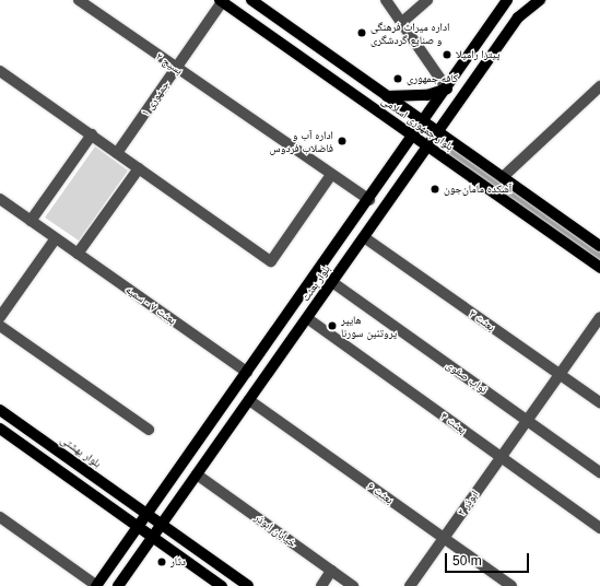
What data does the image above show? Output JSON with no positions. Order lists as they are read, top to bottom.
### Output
{
  "streets": {
    "main road": ["بلوار جمهوری اسلامی", "بلوار بعثت", "بلوار بهشتی"],
    "street": [
      "بسیج ۲",
      "جمهوری ۱",
      "بعثت ۷ - سمیه",
      "بعثت ۲",
      "نواب صفوی",
      "بعثت ۴",
      "بعثت ۶",
      "ابوذر ۲",
      "خیابان ابوذر"
    ]
  },
  "crossings": [
    ["بسیج ۲", "جمهوری ۱"],
    ["بسیج ۲", "بلوار بعثت"],
    ["جمهوری ۱", "بلوار جمهوری اسلامی"],
    ["بلوار جمهوری اسلامی", "بلوار بعثت"],
    ["بلوار بعثت", "بعثت ۷ - سمیه"],
    ["بلوار بعثت", "بعثت ۲"],
    ["بلوار بعثت", "نواب صفوی"],
    ["بلوار بعثت", "بعثت ۴"],
    ["بلوار بعثت", "بلوار بهشتی"],
    ["بلوار بعثت", "بعثت ۶"],
    ["بلوار بعثت", "خیابان ابوذر"],
    ["بعثت ۲", "ابوذر ۲"],
    ["نواب صفوی", "ابوذر ۲"],
    ["بعثت ۴", "ابوذر ۲"],
    ["بعثت ۶", "ابوذر ۲"]
  ],
  "places": [
    "اداره میراث فرهنگی و صنایع گردشگری",
    "پیتزا رامیلا",
    "کافه جمهوری",
    "اداره آب و فاضلاب فردوس",
    "آشکده مامان‌جون",
    "هایپر پروتئین سورنا",
    "دثار"
  ],
  "scale_bar": "50 m"
}
